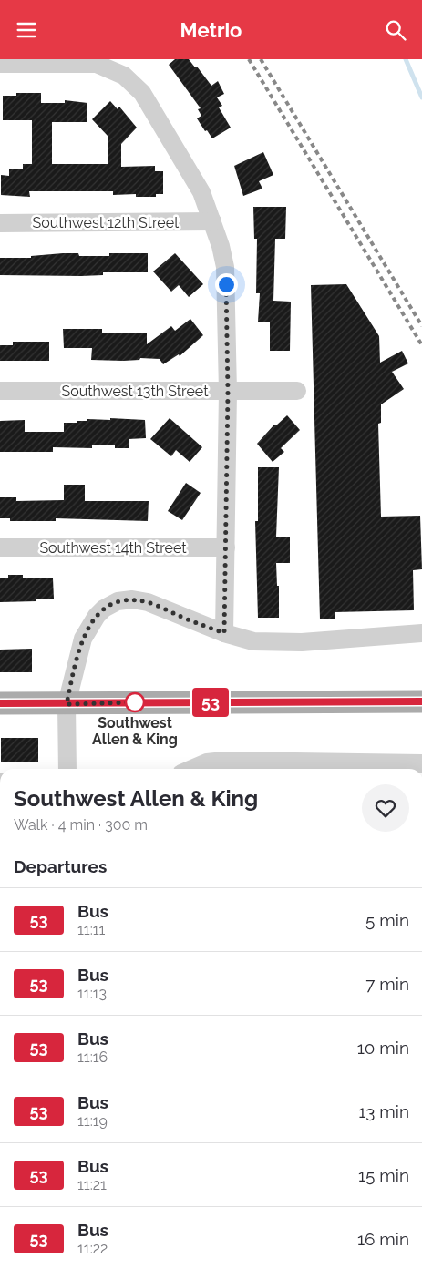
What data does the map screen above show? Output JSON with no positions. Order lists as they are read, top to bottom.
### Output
{
  "streets": {
    "street": ["Southwest 12th Street", "Southwest 13th Street", "Southwest 14th Street"]
  },
  "places": ["Southwest Allen & King"],
  "lines": ["bus line 53"],
  "page": {
    "header": "Metrio",
    "on_map": "53",
    "heading": [
      ["Southwest Allen & King", "Walk · 4 min · 300 m"],
      "Departures"
    ],
    "list": [
      {
        "mark": "53",
        "name": "Bus",
        "note": "11:11",
        "value": "5 min"
      },
      {
        "mark": "53",
        "name": "Bus",
        "note": "11:13",
        "value": "7 min"
      },
      {
        "mark": "53",
        "name": "Bus",
        "note": "11:16",
        "value": "10 min"
      },
      {
        "mark": "53",
        "name": "Bus",
        "note": "11:19",
        "value": "13 min"
      },
      {
        "mark": "53",
        "name": "Bus",
        "note": "11:21",
        "value": "15 min"
      },
      {
        "mark": "53",
        "name": "Bus",
        "note": "11:22",
        "value": "16 min"
      }
    ]
  }
}
